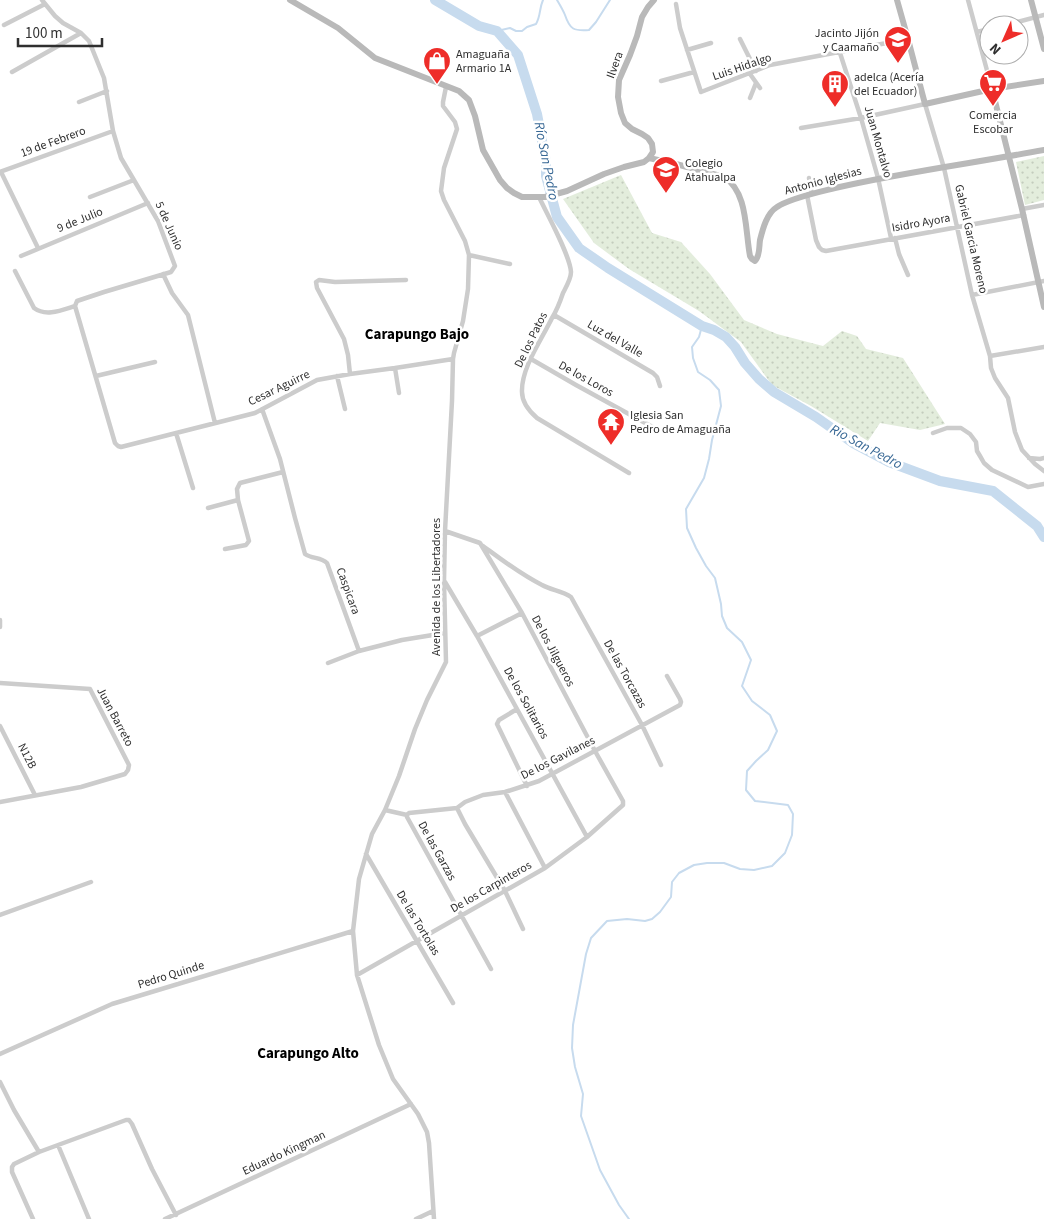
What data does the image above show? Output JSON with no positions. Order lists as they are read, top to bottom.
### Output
{
  "streets": {
    "street": [
      "Ilvera",
      "Luis Hidalgo",
      "19 de Febrero",
      "Juan Montalvo",
      "Antonio Iglesias",
      "9 de Julio",
      "Isidro Ayora",
      "5 de Junio",
      "Gabriel Garcia Moreno",
      "Luz del Valle",
      "De los Patos",
      "De los Loros",
      "Cesar Aguirre",
      "Avenida de los Libertadores",
      "Caspicara",
      "De los Jilgueros",
      "De las Torcazas",
      "De los Solitarios",
      "Juan Barreto",
      "N12B",
      "De los Gavilanes",
      "De las Garzas",
      "De los Carpinteros",
      "De las Tortolas",
      "Pedro Quinde",
      "Eduardo Kingman"
    ]
  },
  "crossings": [
    ["Ilvera", "Antonio Iglesias"],
    ["Luis Hidalgo", "Juan Montalvo"],
    ["Luis Hidalgo", "Gabriel Garcia Moreno"],
    ["19 de Febrero", "5 de Junio"],
    ["Juan Montalvo", "Antonio Iglesias"],
    ["Juan Montalvo", "Isidro Ayora"],
    ["Antonio Iglesias", "Isidro Ayora"],
    ["Antonio Iglesias", "Gabriel Garcia Moreno"],
    ["9 de Julio", "5 de Junio"],
    ["Isidro Ayora", "Gabriel Garcia Moreno"],
    ["Luz del Valle", "De los Patos"],
    ["De los Patos", "De los Loros"],
    ["Cesar Aguirre", "Avenida de los Libertadores"],
    ["Cesar Aguirre", "Caspicara"],
    ["Avenida de los Libertadores", "De los Solitarios"],
    ["Avenida de los Libertadores", "De las Garzas"],
    ["Avenida de los Libertadores", "De los Carpinteros"],
    ["Avenida de los Libertadores", "De las Tortolas"],
    ["Avenida de los Libertadores", "Pedro Quinde"],
    ["Avenida de los Libertadores", "Eduardo Kingman"],
    ["De los Jilgueros", "De las Torcazas"],
    ["De los Jilgueros", "De los Gavilanes"],
    ["De los Jilgueros", "De los Carpinteros"],
    ["De las Torcazas", "De los Gavilanes"],
    ["De los Solitarios", "De los Gavilanes"],
    ["De los Solitarios", "De los Carpinteros"],
    ["Juan Barreto", "N12B"],
    ["De los Gavilanes", "De las Garzas"],
    ["De las Garzas", "De los Carpinteros"],
    ["De los Carpinteros", "De las Tortolas"]
  ],
  "districts": ["Carapungo Bajo", "Carapungo Alto"],
  "water": ["Río San Pedro", "Rio San Pedro"],
  "places": {
    "school or university": ["Jacinto Jijón y Caamaño", "Colegio Atahualpa"],
    "shop": ["Amaguaña Armario 1A"],
    "supermarket": ["Comercia Escobar"],
    "building": ["adelca (Acería del Ecuador)"],
    "temple": ["Iglesia San Pedro de Amaguaña"]
  },
  "scale_bar": "100 m",
  "north": "bottom left"
}
